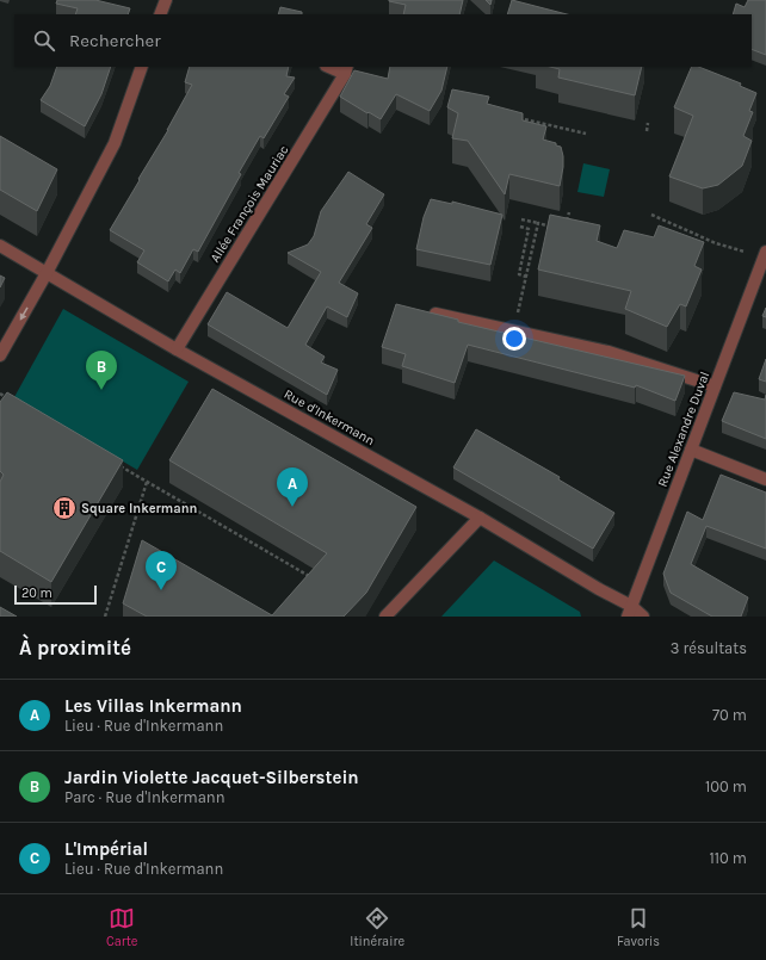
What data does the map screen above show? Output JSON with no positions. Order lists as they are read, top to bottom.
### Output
{
  "streets": {
    "street": ["Allée François Mauriac", "Rue d'Inkermann", "Rue Alexandre Duval"]
  },
  "crossings": [
    ["Allée François Mauriac", "Rue d'Inkermann"],
    ["Rue d'Inkermann", "Rue Alexandre Duval"]
  ],
  "places": {
    "building": ["Square Inkermann"]
  },
  "scale_bar": "20 m",
  "page": {
    "search": "Rechercher",
    "pins": ["B", "A", "C"],
    "scale": "20 m",
    "heading": ["À proximité", "3 résultats"],
    "list": [
      {
        "mark": "A",
        "name": "Les Villas Inkermann",
        "note": "Lieu · Rue d'Inkermann",
        "value": "70 m"
      },
      {
        "mark": "B",
        "name": "Jardin Violette Jacquet-Silberstein",
        "note": "Parc · Rue d'Inkermann",
        "value": "100 m"
      },
      {
        "mark": "C",
        "name": "L'Impérial",
        "note": "Lieu · Rue d'Inkermann",
        "value": "110 m"
      }
    ],
    "nav": ["Carte", "Itinéraire", "Favoris"]
  }
}
